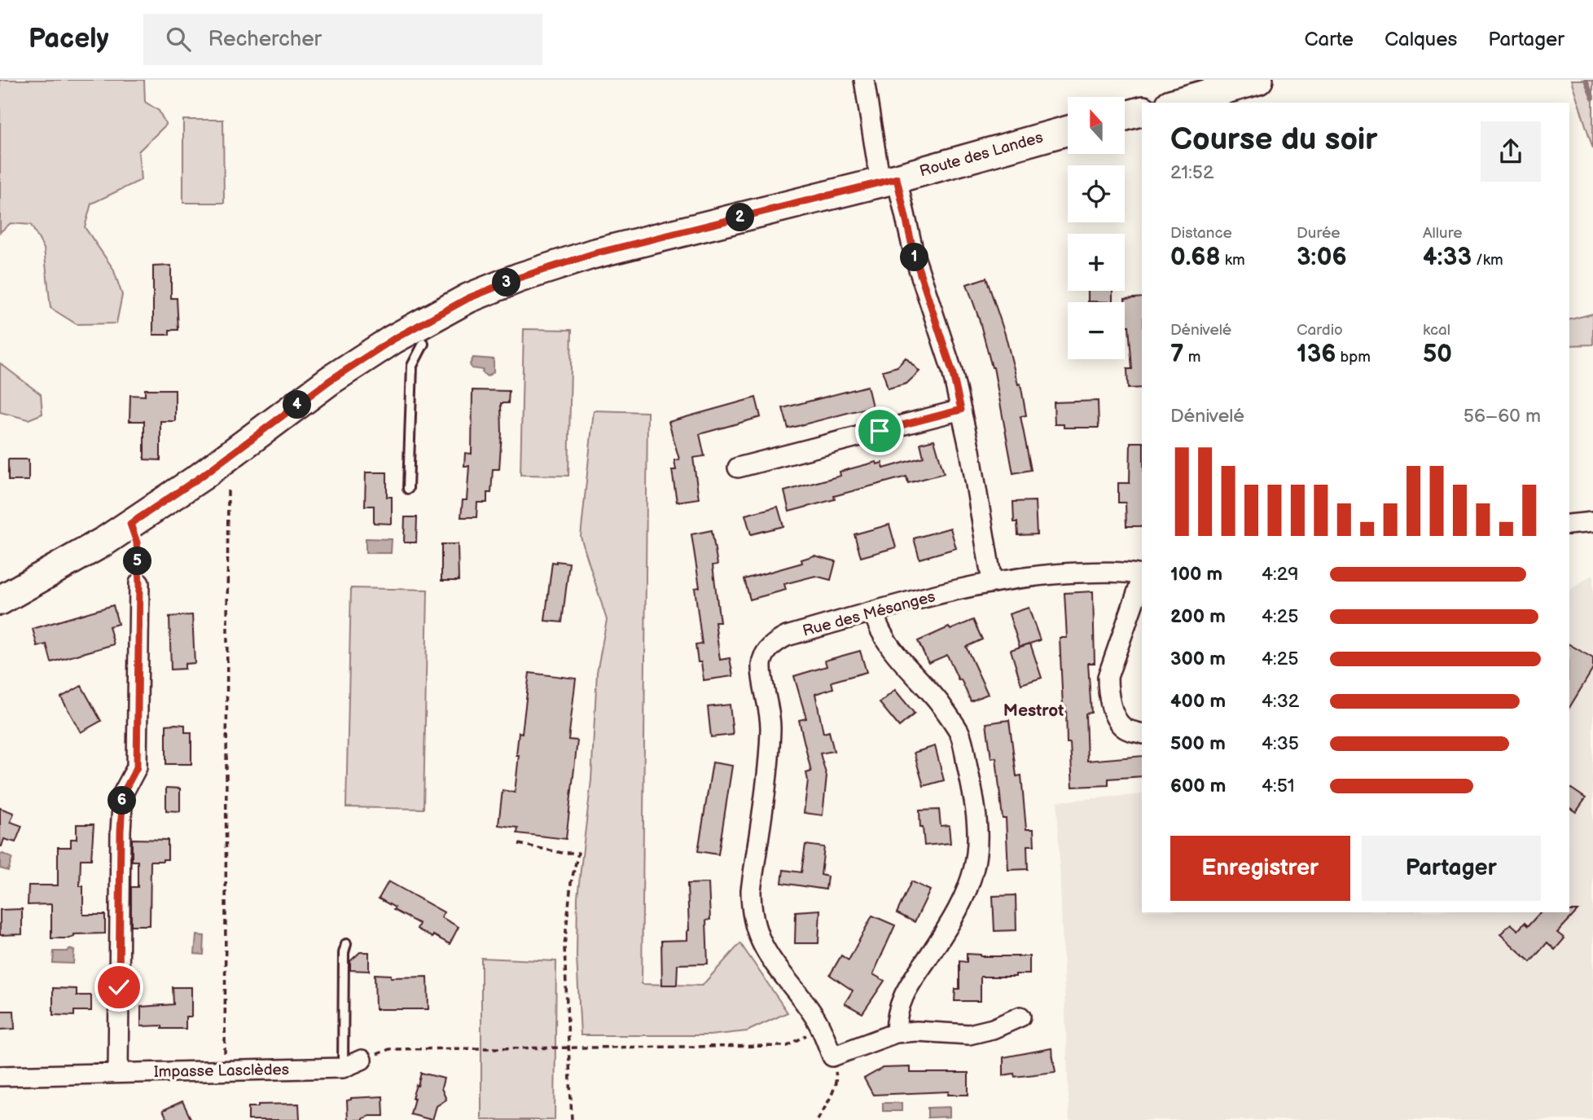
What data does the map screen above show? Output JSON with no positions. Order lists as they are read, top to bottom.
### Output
{
  "streets": {
    "main road": ["Route des Landes"],
    "street": ["Rue des Mésanges", "Impasse Lasclèdes"]
  },
  "districts": ["Mestrot"],
  "north": "top",
  "page": {
    "header": "Pacely",
    "search": "Rechercher",
    "nav": ["Carte", "Calques", "Partager"],
    "map_buttons": ["+", "−"],
    "heading": ["Course du soir", "21:52"],
    "stats": [
      ["Distance", "0.68 km"],
      ["Durée", "3:06"],
      ["Allure", "4:33 /km"],
      ["Dénivelé", "7 m"],
      ["Cardio", "136 bpm"],
      ["kcal", "50"]
    ],
    "pins": [
      "2",
      "1",
      "3",
      "4",
      "5",
      "6"
    ],
    "chart": ["Dénivelé", "56–60 m"],
    "list": [
      {
        "name": "100 m",
        "note": "4:29"
      },
      {
        "name": "200 m",
        "note": "4:25"
      },
      {
        "name": "300 m",
        "note": "4:25"
      },
      {
        "name": "400 m",
        "note": "4:32"
      },
      {
        "name": "500 m",
        "note": "4:35"
      },
      {
        "name": "600 m",
        "note": "4:51"
      }
    ],
    "buttons": ["Enregistrer", "Partager"]
  }
}
